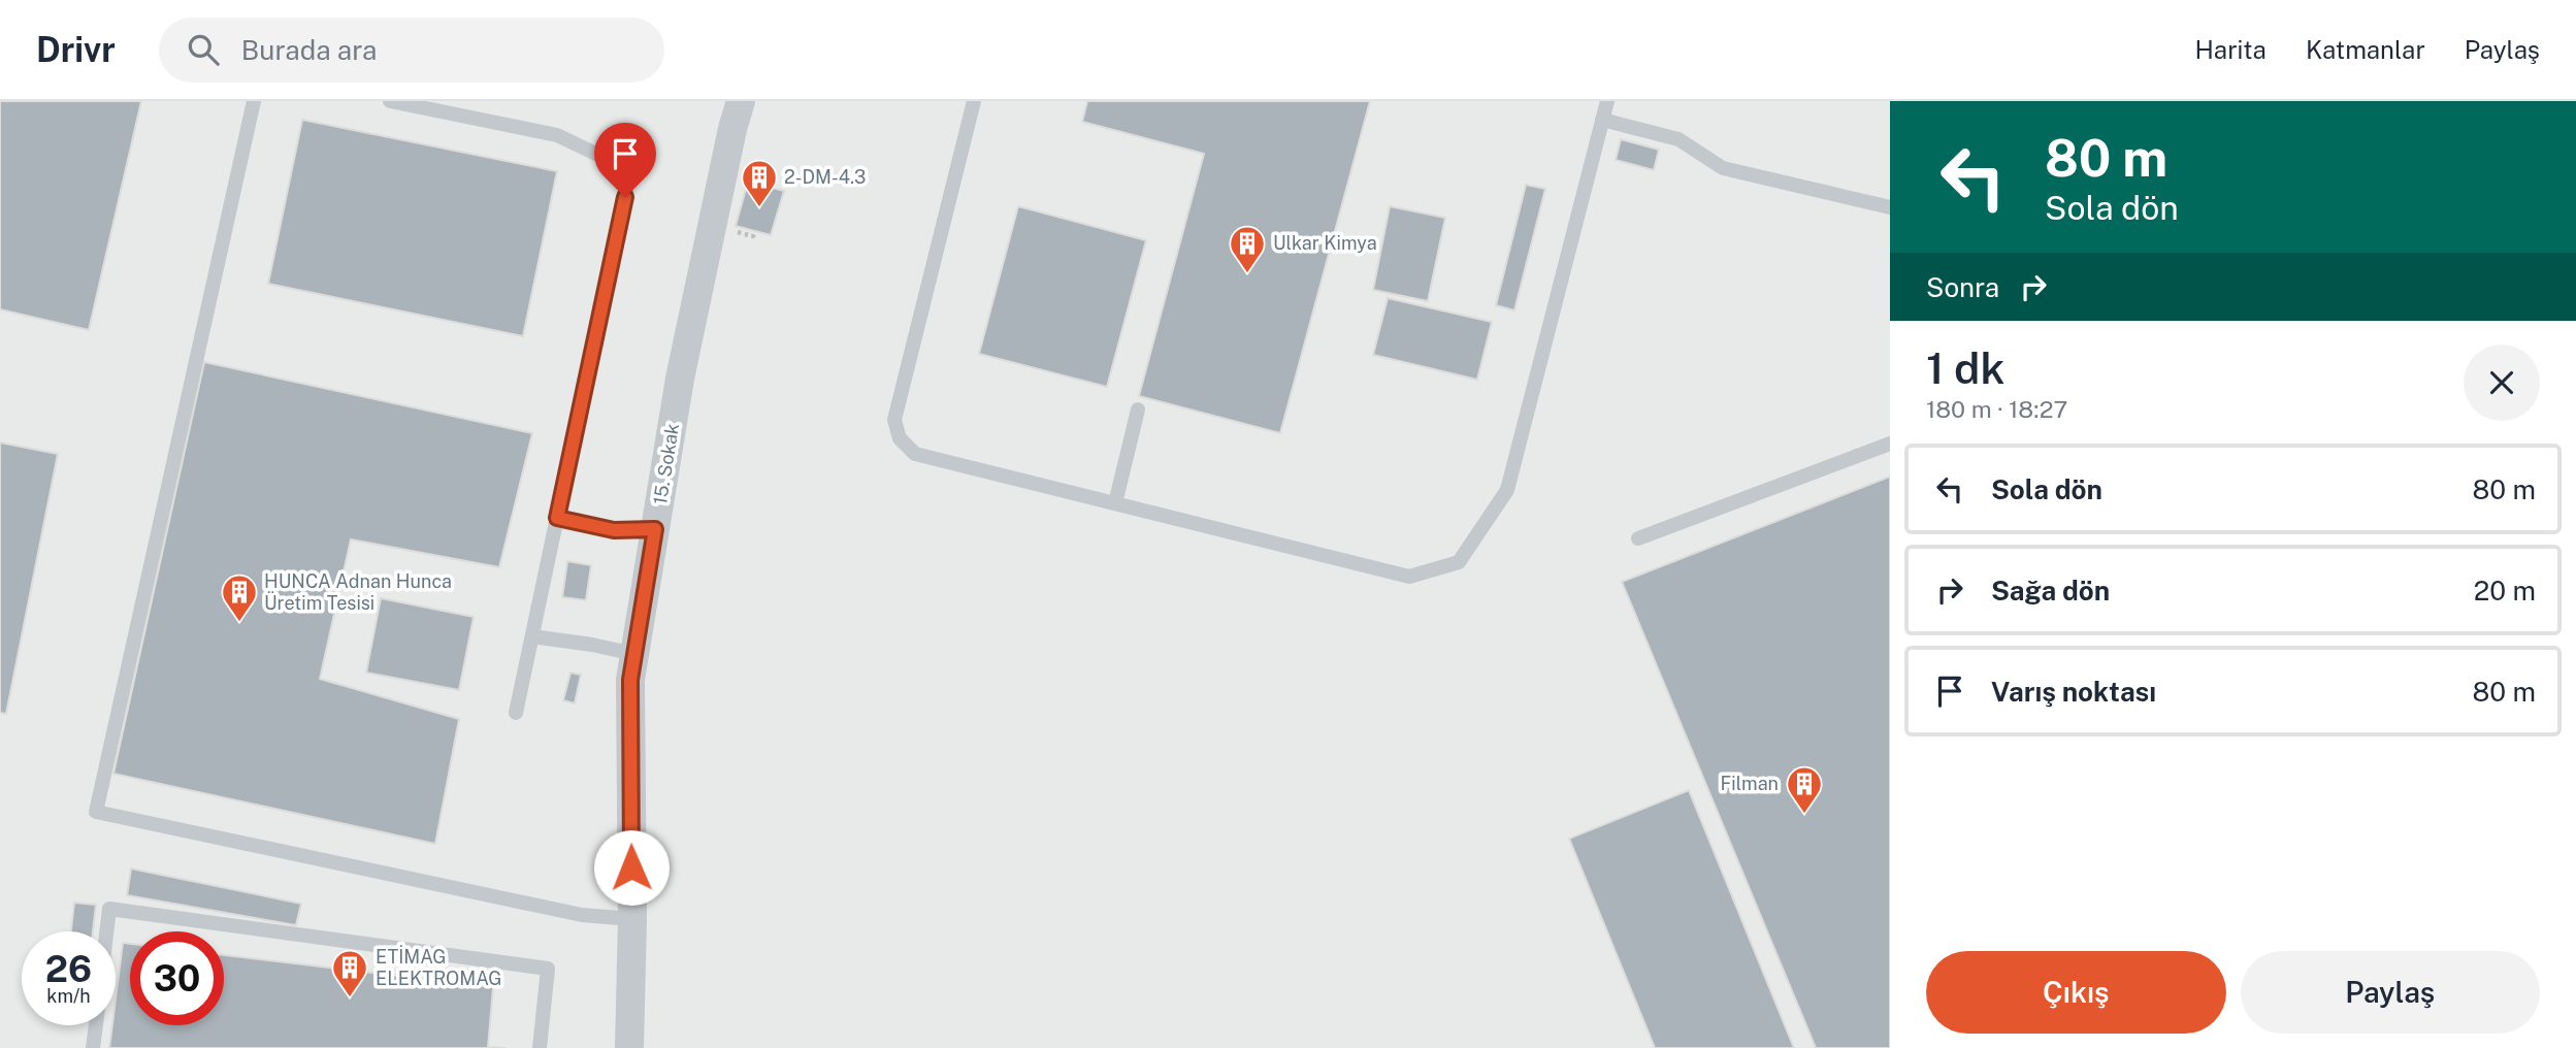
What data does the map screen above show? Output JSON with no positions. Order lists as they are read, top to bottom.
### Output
{
  "streets": {
    "street": ["15. Sokak"]
  },
  "places": {
    "building": [
      "2-DM-4.3",
      "Ulkar Kimya",
      "HUNCA Adnan Hunca Üretim Tesisi",
      "Filman",
      "ETİMAG ELEKTROMAG"
    ]
  },
  "page": {
    "header": "Drivr",
    "search": "Burada ara",
    "nav": ["Harita", "Katmanlar", "Paylaş"],
    "turn": ["80 m", "Sola dön"],
    "then": "Sonra",
    "heading": ["1 dk", "180 m · 18:27"],
    "list": [
      {
        "name": "Sola dön",
        "value": "80 m"
      },
      {
        "name": "Sağa dön",
        "value": "20 m"
      },
      {
        "name": "Varış noktası",
        "value": "80 m"
      }
    ],
    "speed": "26 km/h",
    "limit": "30",
    "buttons": ["Çıkış", "Paylaş"]
  }
}
